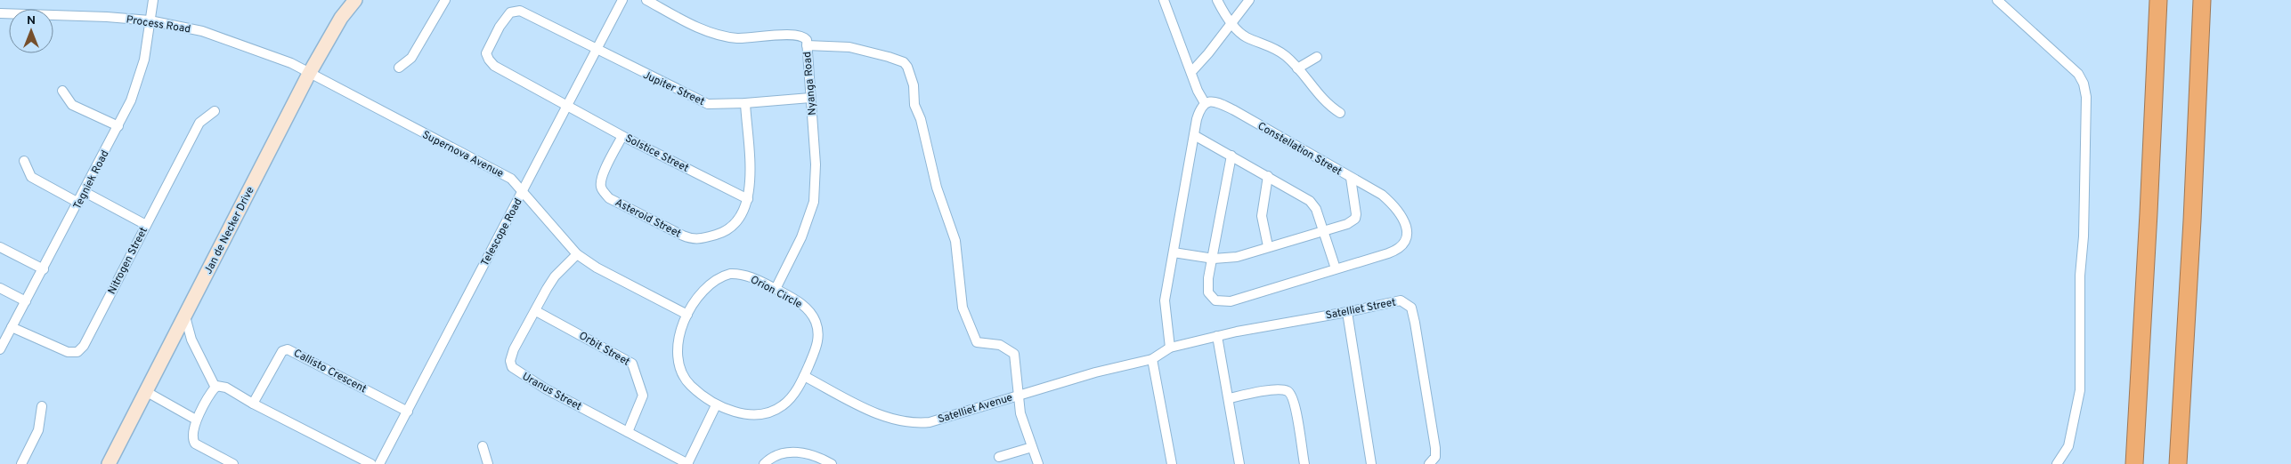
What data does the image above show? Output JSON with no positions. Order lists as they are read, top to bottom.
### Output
{
  "streets": {
    "main road": ["Jan de Necker Drive"],
    "street": [
      "Process Road",
      "Nyanga Road",
      "Jupiter Street",
      "Constellation Street",
      "Solstice Street",
      "Supernova Avenue",
      "Tegniek Road",
      "Asteroid Street",
      "Telescope Road",
      "Nitrogen Street",
      "Orion Circle",
      "Satelliet Street",
      "Orbit Street",
      "Callisto Crescent",
      "Uranus Street",
      "Satelliet Avenue"
    ]
  },
  "crossings": [
    ["Process Road", "Supernova Avenue"],
    ["Process Road", "Tegniek Road"],
    ["Process Road", "Jan de Necker Drive"],
    ["Nyanga Road", "Jupiter Street"],
    ["Nyanga Road", "Supernova Avenue"],
    ["Nyanga Road", "Orion Circle"],
    ["Nyanga Road", "Satelliet Avenue"],
    ["Jupiter Street", "Solstice Street"],
    ["Jupiter Street", "Asteroid Street"],
    ["Jupiter Street", "Telescope Road"],
    ["Solstice Street", "Asteroid Street"],
    ["Solstice Street", "Telescope Road"],
    ["Supernova Avenue", "Jan de Necker Drive"],
    ["Supernova Avenue", "Telescope Road"],
    ["Supernova Avenue", "Orion Circle"],
    ["Supernova Avenue", "Uranus Street"],
    ["Supernova Avenue", "Satelliet Avenue"],
    ["Tegniek Road", "Nitrogen Street"],
    ["Telescope Road", "Callisto Crescent"],
    ["Orion Circle", "Satelliet Avenue"],
    ["Satelliet Street", "Satelliet Avenue"],
    ["Orbit Street", "Uranus Street"]
  ],
  "north": "top"
}
